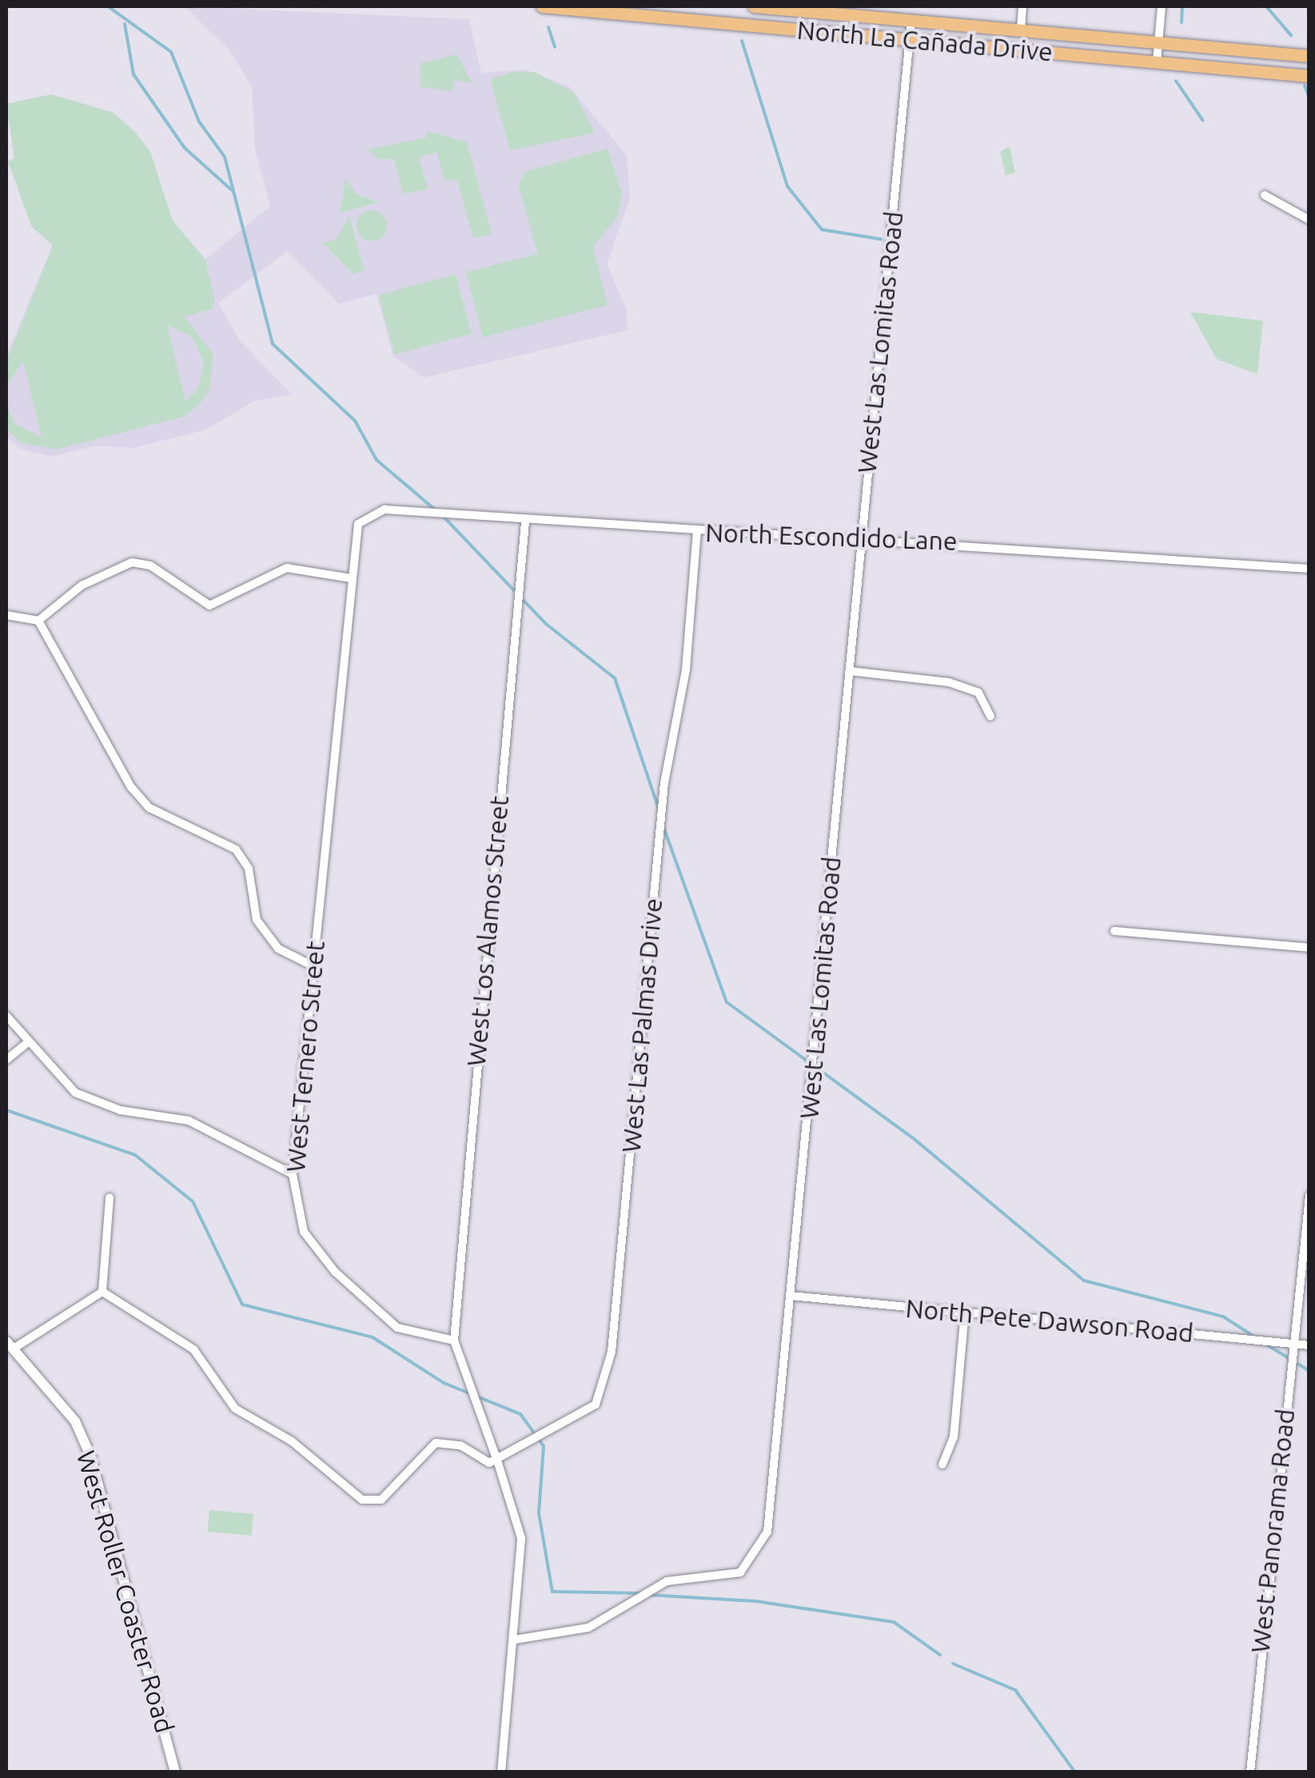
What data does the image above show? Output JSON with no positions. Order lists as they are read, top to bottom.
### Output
{
  "streets": {
    "main road": ["North La Cañada Drive"],
    "street": [
      "West Las Lomitas Road",
      "North Escondido Lane",
      "West Los Alamos Street",
      "West Las Palmas Drive",
      "West Ternero Street",
      "North Pete Dawson Road",
      "West Panorama Road",
      "West Roller Coaster Road"
    ]
  },
  "crossings": [
    ["North La Cañada Drive", "West Las Lomitas Road"],
    ["West Las Lomitas Road", "North Escondido Lane"],
    ["West Las Lomitas Road", "North Pete Dawson Road"],
    ["North Escondido Lane", "West Los Alamos Street"],
    ["North Escondido Lane", "West Las Palmas Drive"],
    ["North Escondido Lane", "West Ternero Street"],
    ["West Los Alamos Street", "West Ternero Street"],
    ["North Pete Dawson Road", "West Panorama Road"]
  ]
}
